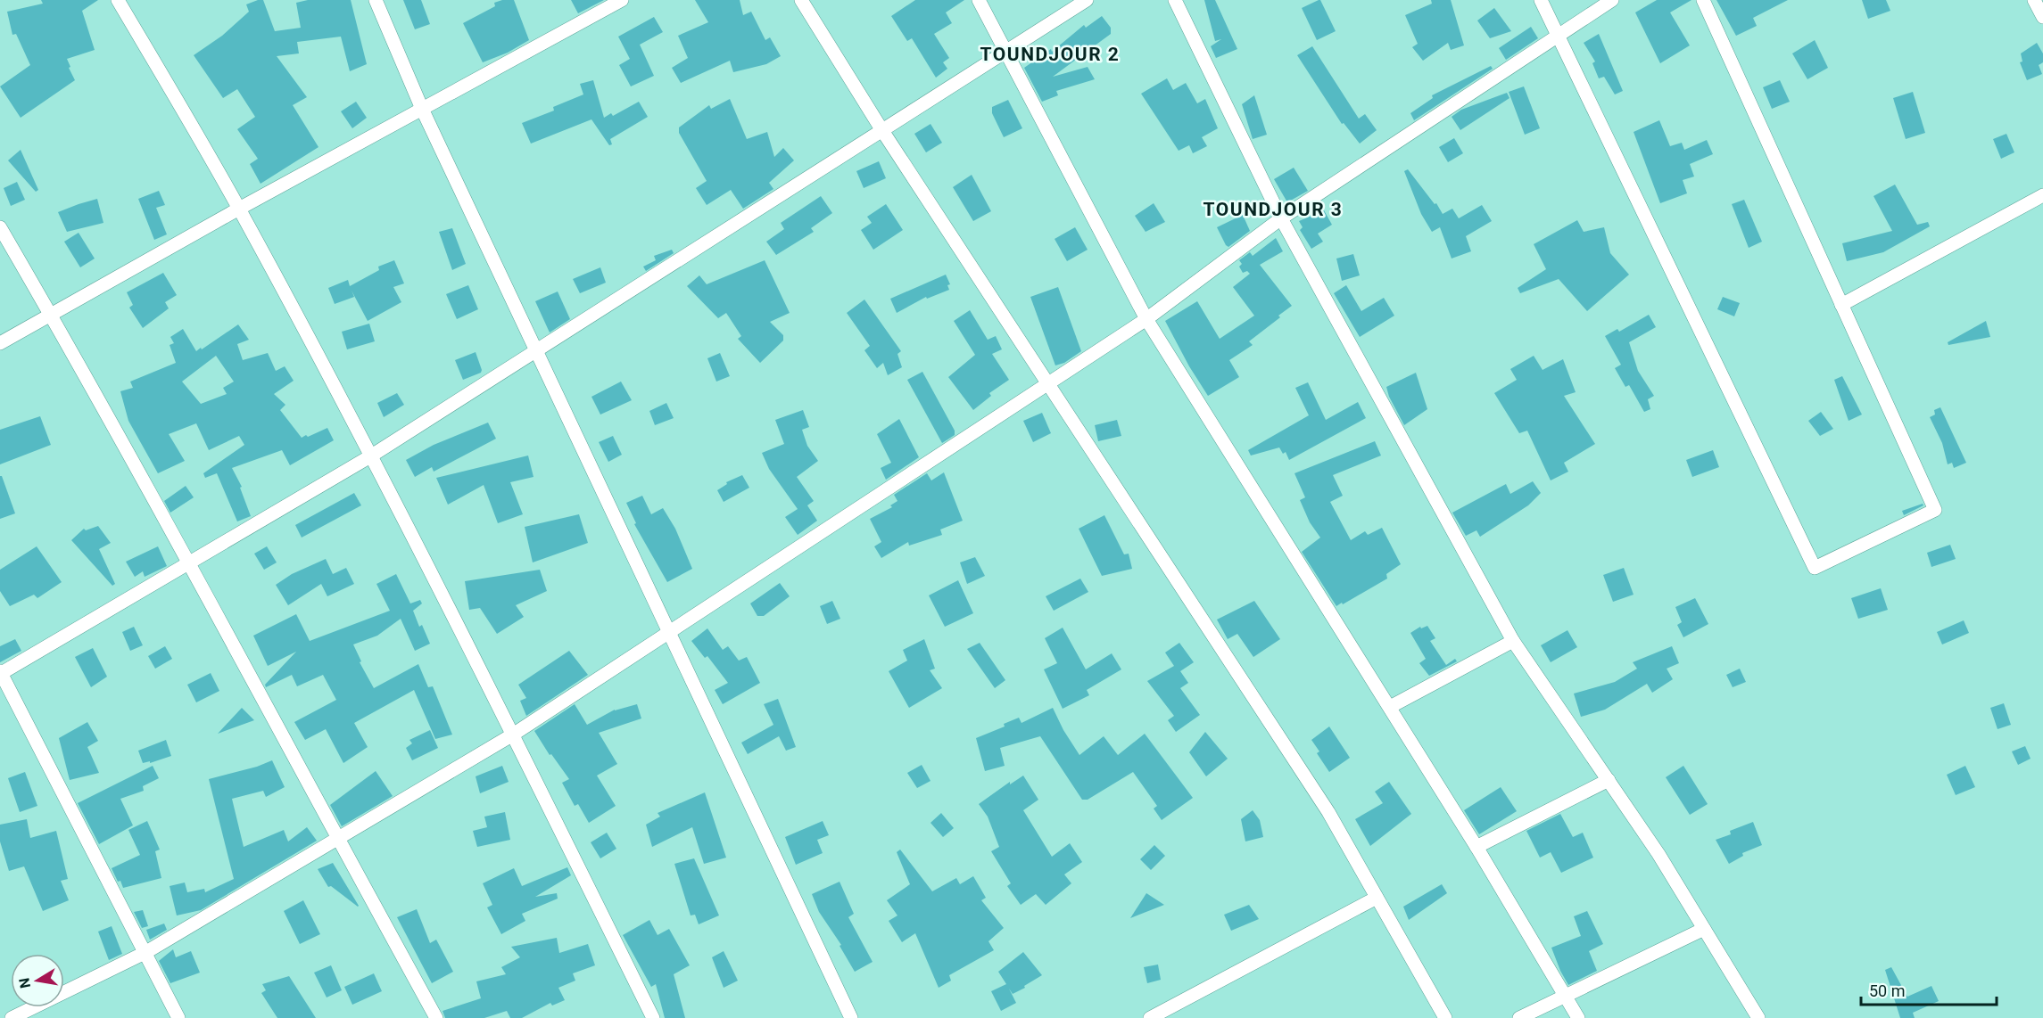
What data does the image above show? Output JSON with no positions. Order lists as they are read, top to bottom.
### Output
{
  "districts": ["TOUNDJOUR 2", "TOUNDJOUR 3"],
  "scale_bar": "50 m",
  "north": "left"
}
